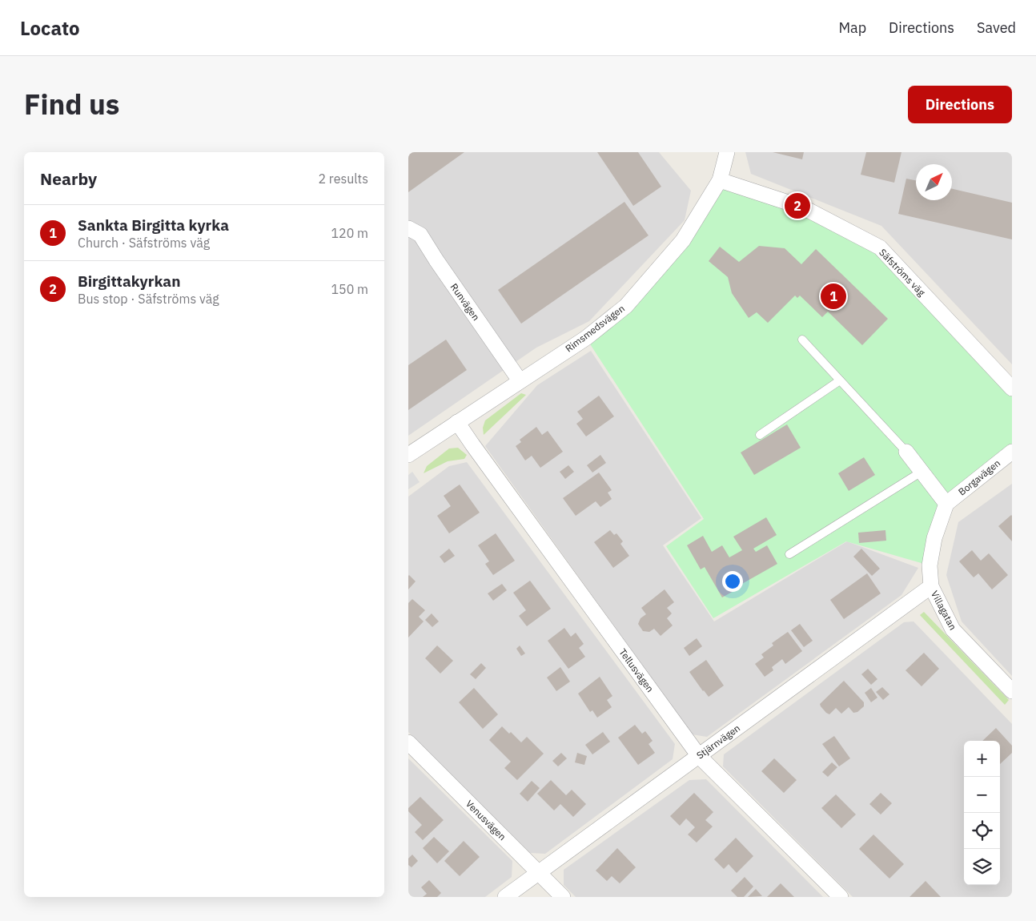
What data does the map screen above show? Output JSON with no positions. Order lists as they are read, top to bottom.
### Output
{
  "streets": {
    "street": [
      "Säfströms väg",
      "Runvägen",
      "Rimsmedsvägen",
      "Borgavägen",
      "Villagatan",
      "Tellusvägen",
      "Stjärnvägen",
      "Venusvägen"
    ]
  },
  "crossings": [
    ["Säfströms väg", "Rimsmedsvägen"],
    ["Runvägen", "Rimsmedsvägen"],
    ["Rimsmedsvägen", "Tellusvägen"],
    ["Borgavägen", "Villagatan"],
    ["Villagatan", "Stjärnvägen"],
    ["Tellusvägen", "Stjärnvägen"],
    ["Stjärnvägen", "Venusvägen"]
  ],
  "north": "top right",
  "page": {
    "header": "Locato",
    "nav": ["Map", "Directions", "Saved"],
    "title": "Find us",
    "buttons": "Directions",
    "heading": ["Nearby", "2 results"],
    "pins": ["2", "1"],
    "list": [
      {
        "mark": "1",
        "name": "Sankta Birgitta kyrka",
        "note": "Church · Säfströms väg",
        "value": "120 m"
      },
      {
        "mark": "2",
        "name": "Birgittakyrkan",
        "note": "Bus stop · Säfströms väg",
        "value": "150 m"
      }
    ],
    "map_buttons": ["+", "−"]
  }
}
